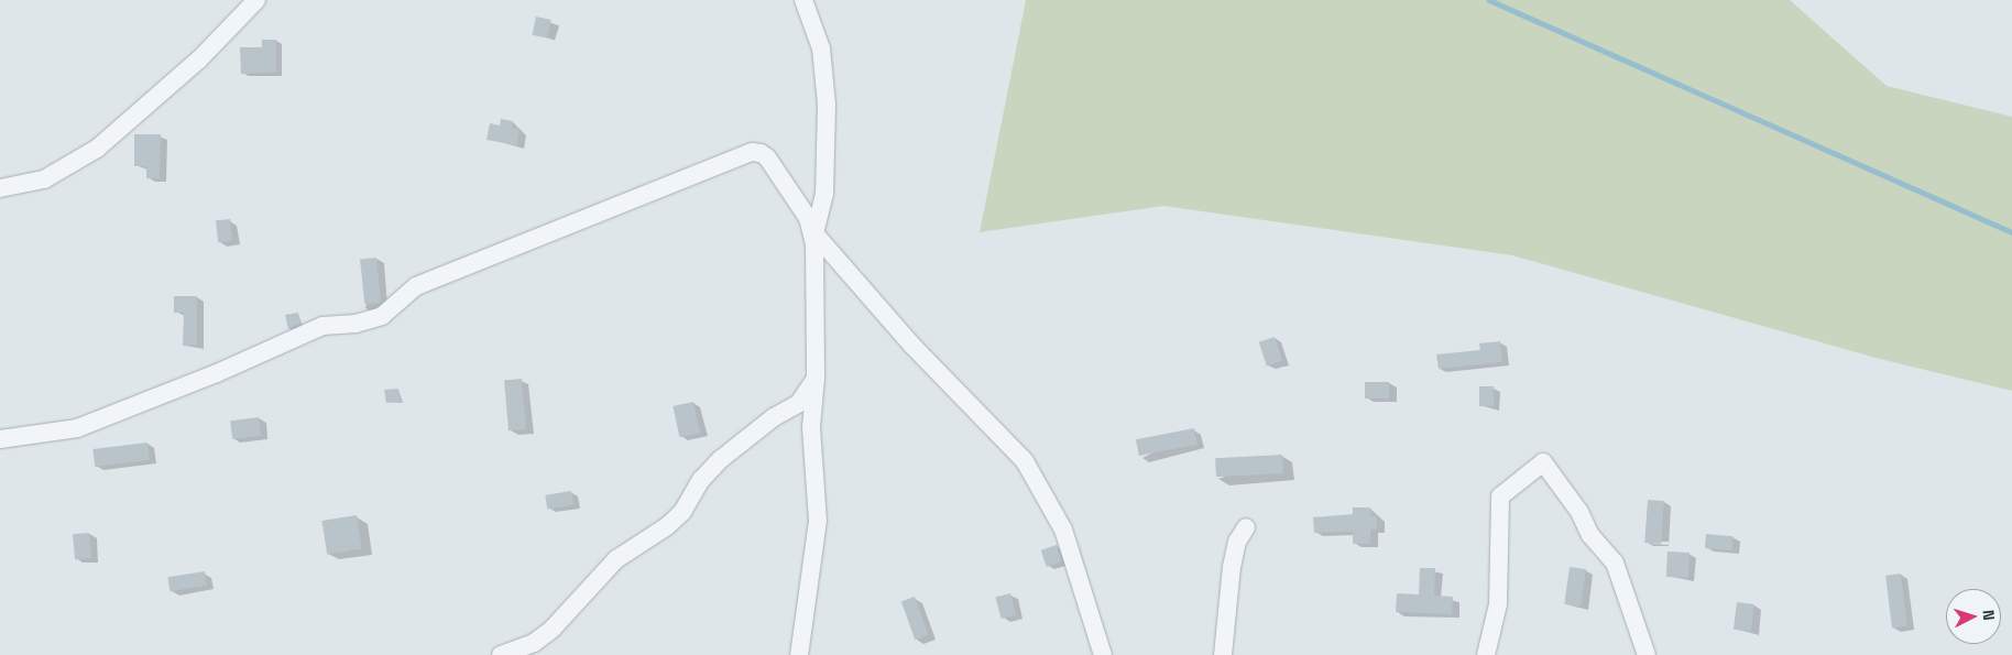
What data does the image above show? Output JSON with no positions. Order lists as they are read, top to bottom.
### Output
{
  "north": "right"
}
